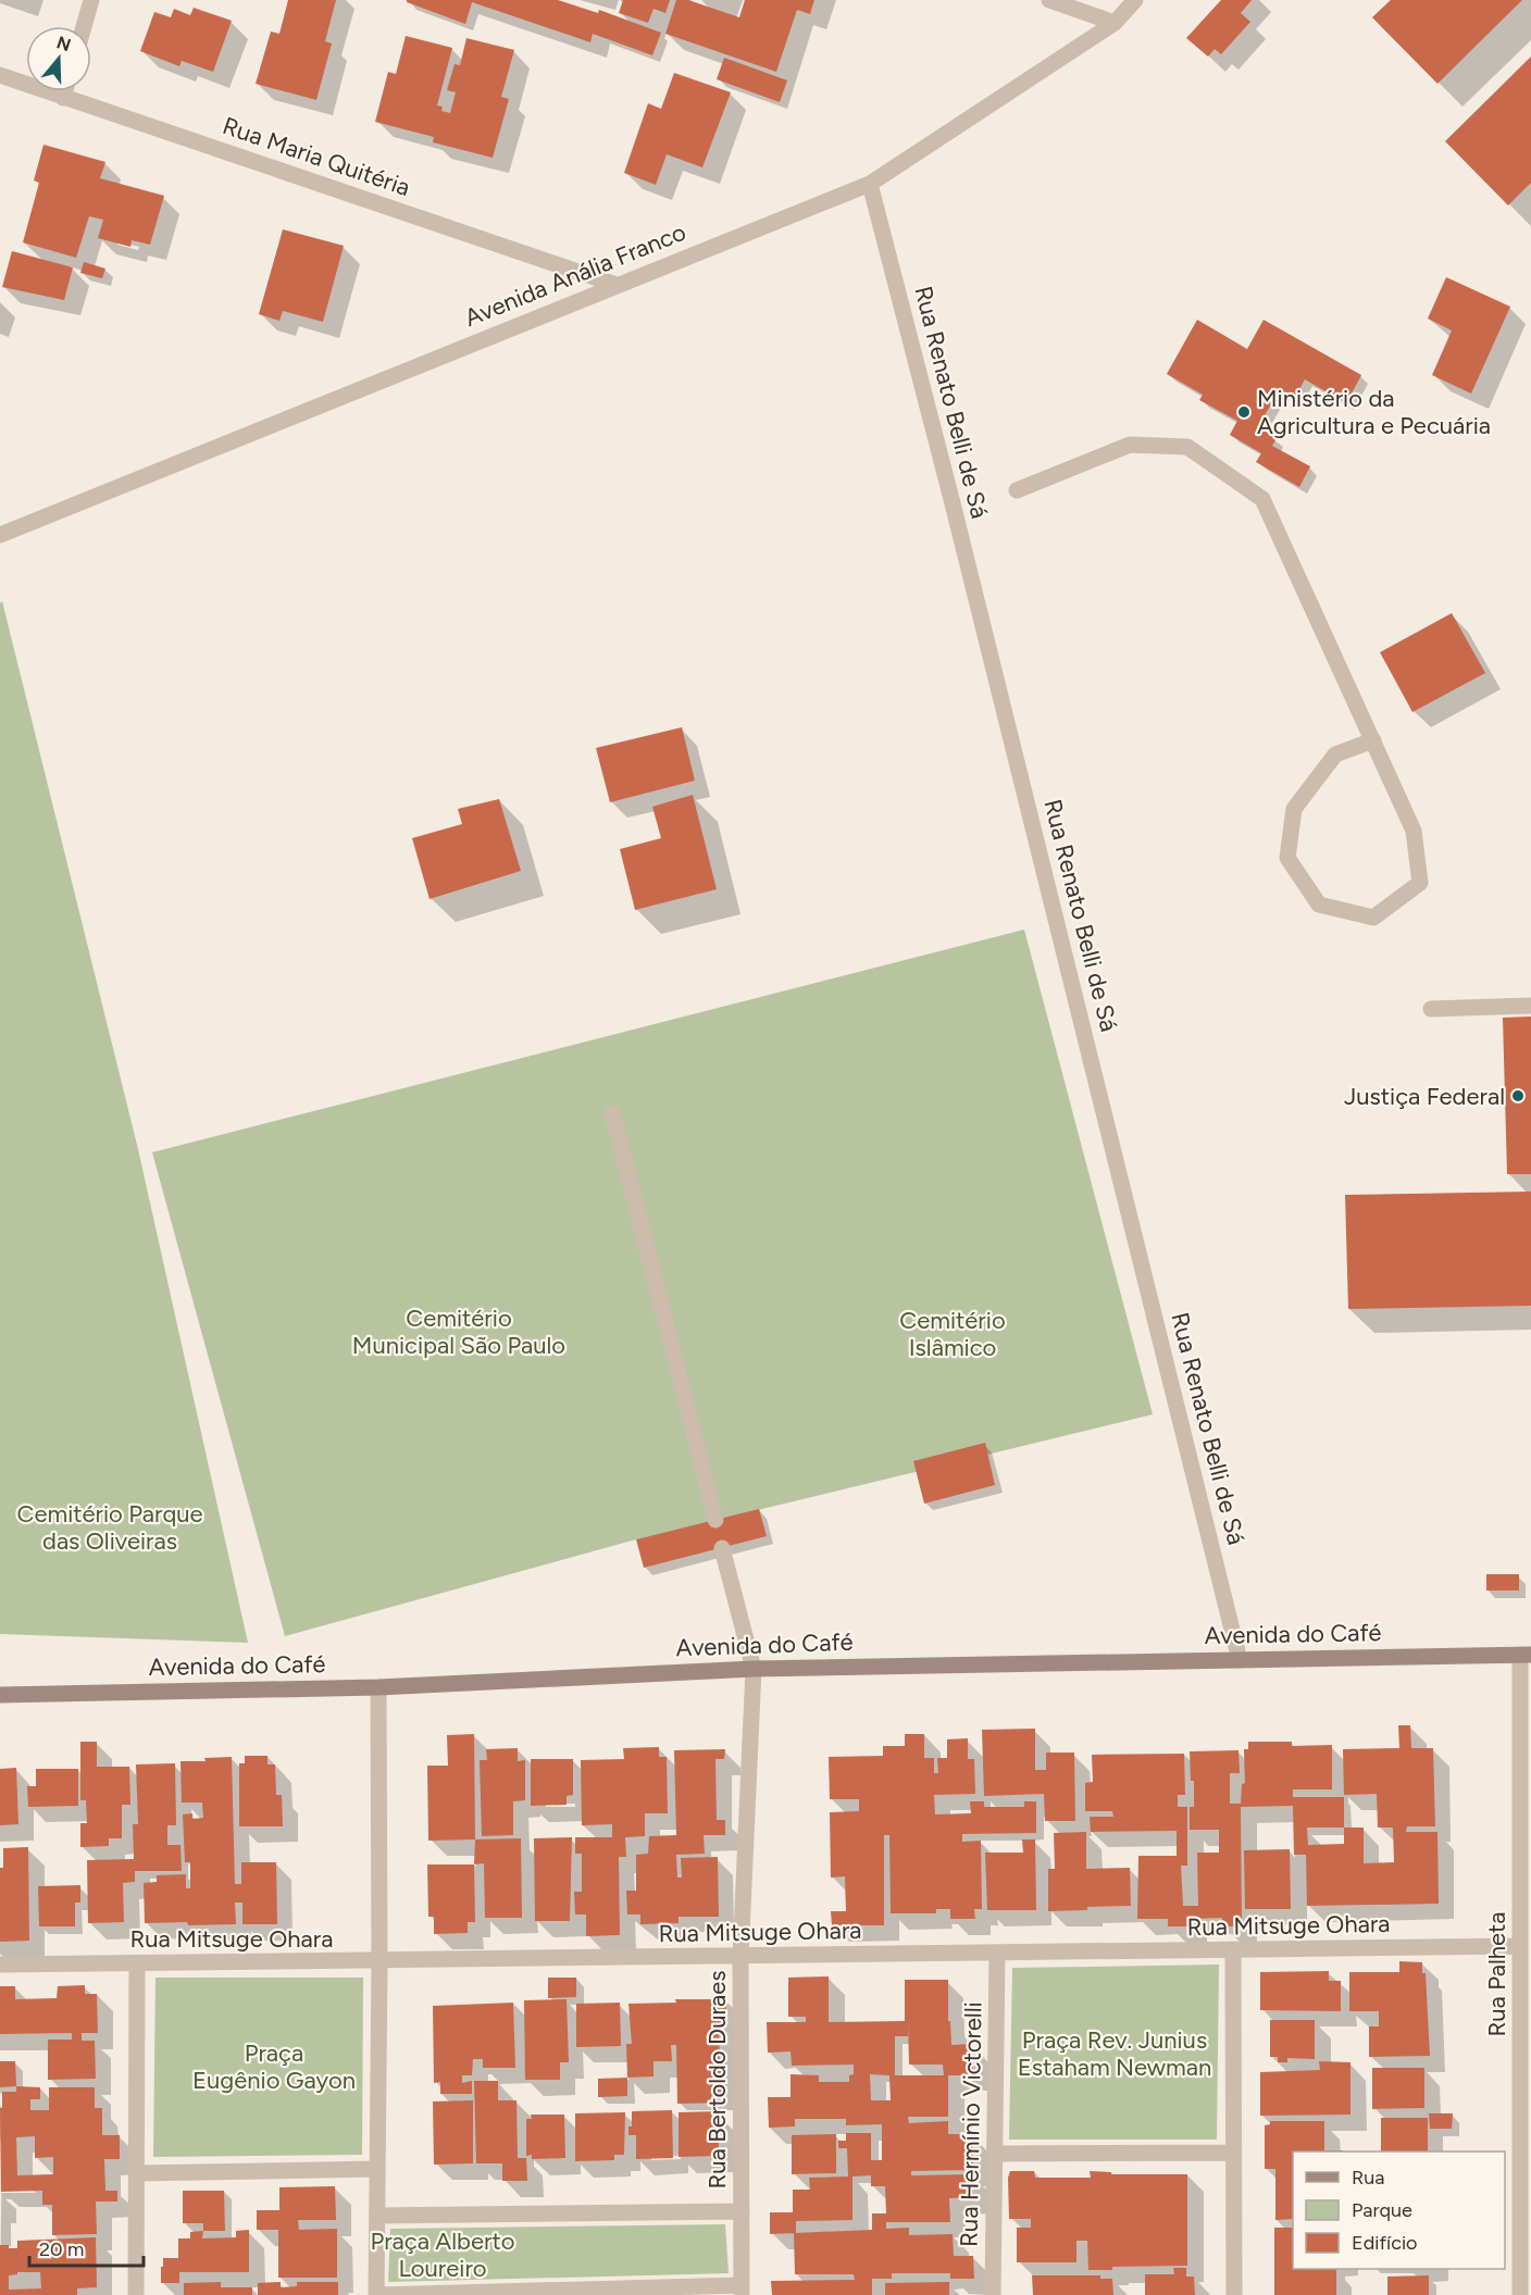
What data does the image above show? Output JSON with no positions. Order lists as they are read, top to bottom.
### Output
{
  "streets": {
    "street": [
      "Rua Maria Quitéria",
      "Avenida Anália Franco",
      "Rua Renato Belli de Sá",
      "Avenida do Café",
      "Rua Mitsuge Ohara",
      "Rua Palheta",
      "Rua Bertoldo Duraes",
      "Rua Hermínio Victorelli"
    ]
  },
  "crossings": [
    ["Rua Maria Quitéria", "Avenida Anália Franco"],
    ["Avenida Anália Franco", "Rua Renato Belli de Sá"],
    ["Rua Renato Belli de Sá", "Avenida do Café"],
    ["Avenida do Café", "Rua Palheta"],
    ["Avenida do Café", "Rua Bertoldo Duraes"],
    ["Rua Mitsuge Ohara", "Rua Palheta"],
    ["Rua Mitsuge Ohara", "Rua Bertoldo Duraes"],
    ["Rua Mitsuge Ohara", "Rua Hermínio Victorelli"]
  ],
  "parks": [
    "Cemitério Municipal São Paulo",
    "Cemitério Islâmico",
    "Cemitério Parque das Oliveiras",
    "Praça Rev. Junius Estaham Newman",
    "Praça Eugênio Gayon",
    "Praça Alberto Loureiro"
  ],
  "places": ["Ministério da Agricultura e Pecuária", "Justiça Federal"],
  "legend": ["Rua", "Parque", "Edifício"],
  "scale_bar": "20 m",
  "north": "top"
}
